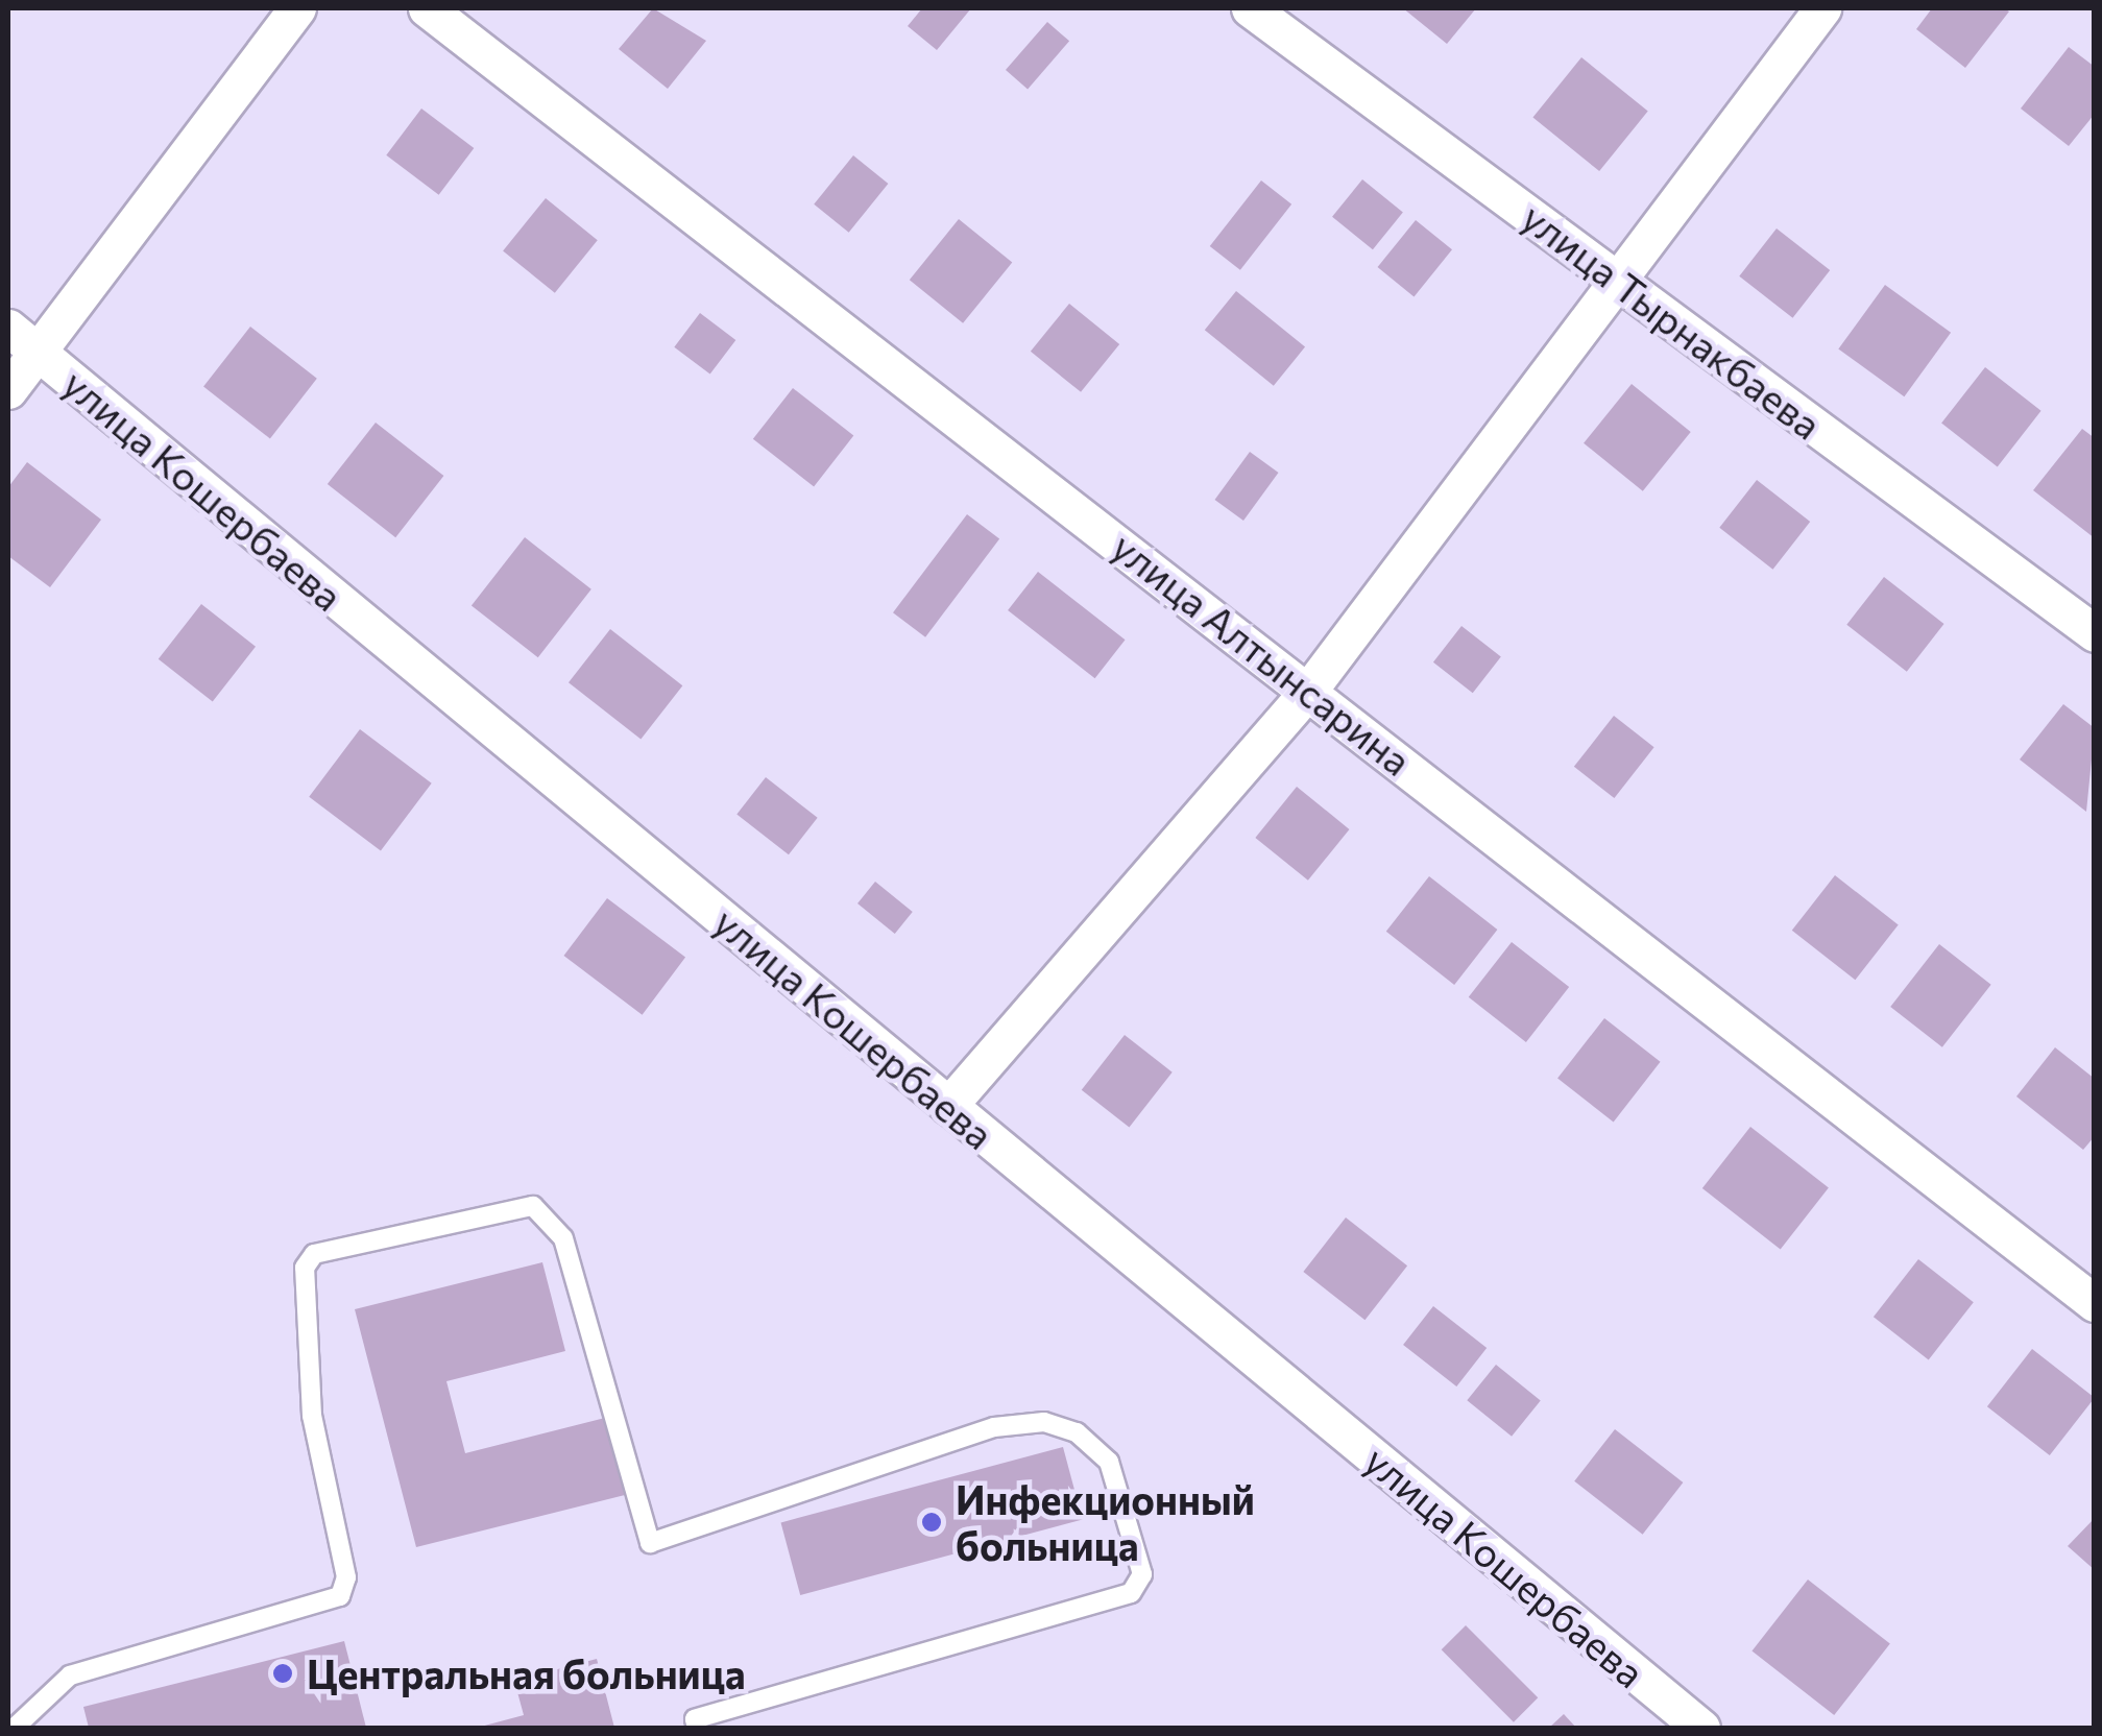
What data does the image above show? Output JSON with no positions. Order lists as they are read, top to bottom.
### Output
{
  "streets": {
    "street": ["улица Тырнакбаева", "улица Кошербаева", "улица Алтынсарина"]
  },
  "places": ["Инфекционный больница", "Центральная больница"]
}
